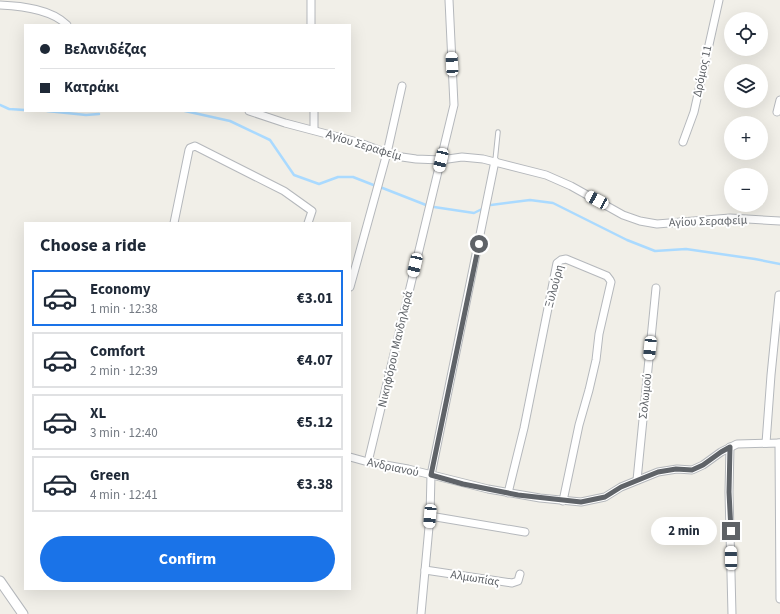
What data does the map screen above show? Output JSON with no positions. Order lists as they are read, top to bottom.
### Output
{
  "streets": {
    "street": [
      "Δρόμος 11",
      "Αγίου Σεραφείμ",
      "Ξυλούρη",
      "Νικηφόρου Μανδηλαρά",
      "Σολωμού",
      "Ανδριανού",
      "Αλμωπίας"
    ]
  },
  "crossings": [
    ["Αγίου Σεραφείμ", "Νικηφόρου Μανδηλαρά"],
    ["Ξυλούρη", "Ανδριανού"],
    ["Νικηφόρου Μανδηλαρά", "Ανδριανού"],
    ["Σολωμού", "Ανδριανού"]
  ],
  "page": {
    "map_buttons": ["+", "−"],
    "banner": ["Βελανιδέζας", "Κατράκι"],
    "heading": "Choose a ride",
    "list": [
      {
        "name": "Economy",
        "note": "1 min · 12:38",
        "value": "€3.01"
      },
      {
        "name": "Comfort",
        "note": "2 min · 12:39",
        "value": "€4.07"
      },
      {
        "name": "XL",
        "note": "3 min · 12:40",
        "value": "€5.12"
      },
      {
        "name": "Green",
        "note": "4 min · 12:41",
        "value": "€3.38"
      }
    ],
    "bubble": "2 min",
    "buttons": "Confirm"
  }
}
